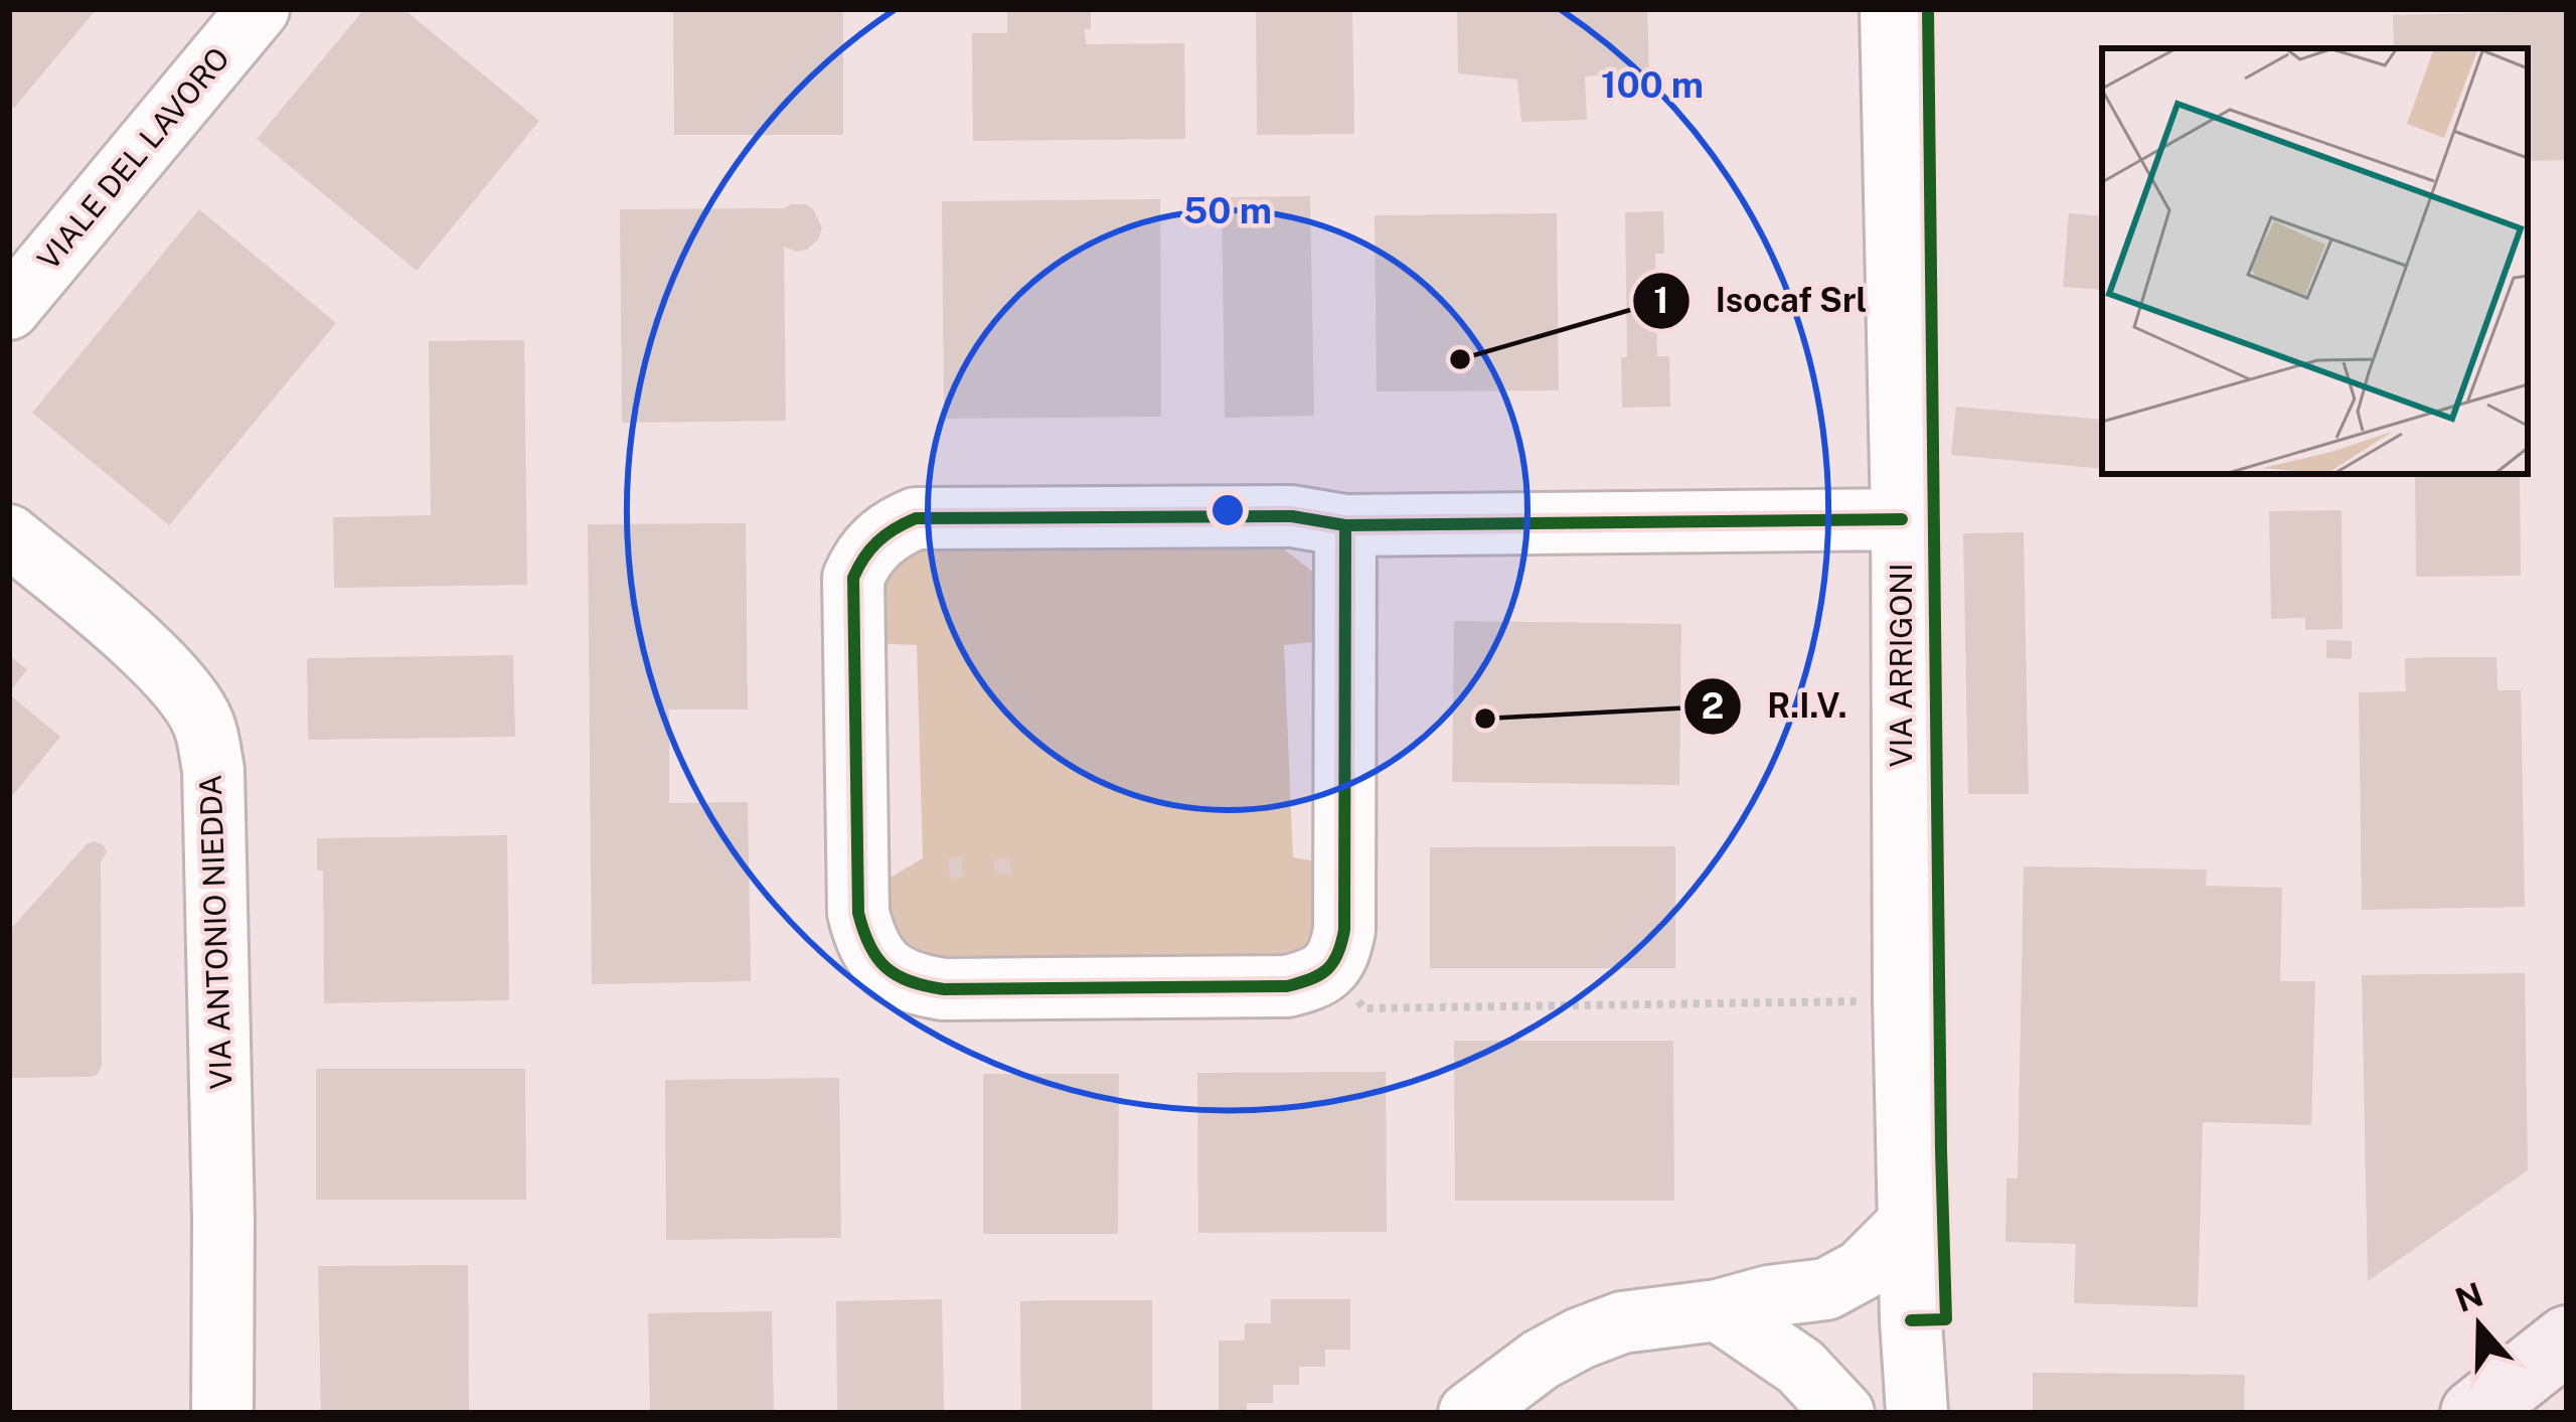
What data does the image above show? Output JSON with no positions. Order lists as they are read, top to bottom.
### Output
{
  "streets": {
    "street": ["VIALE DEL LAVORO", "VIA ARRIGONI", "VIA ANTONIO NIEDDA"]
  },
  "places": ["Isocaf Srl", "R.I.V."],
  "north": "top",
  "rings": ["100 m", "50 m"]
}
